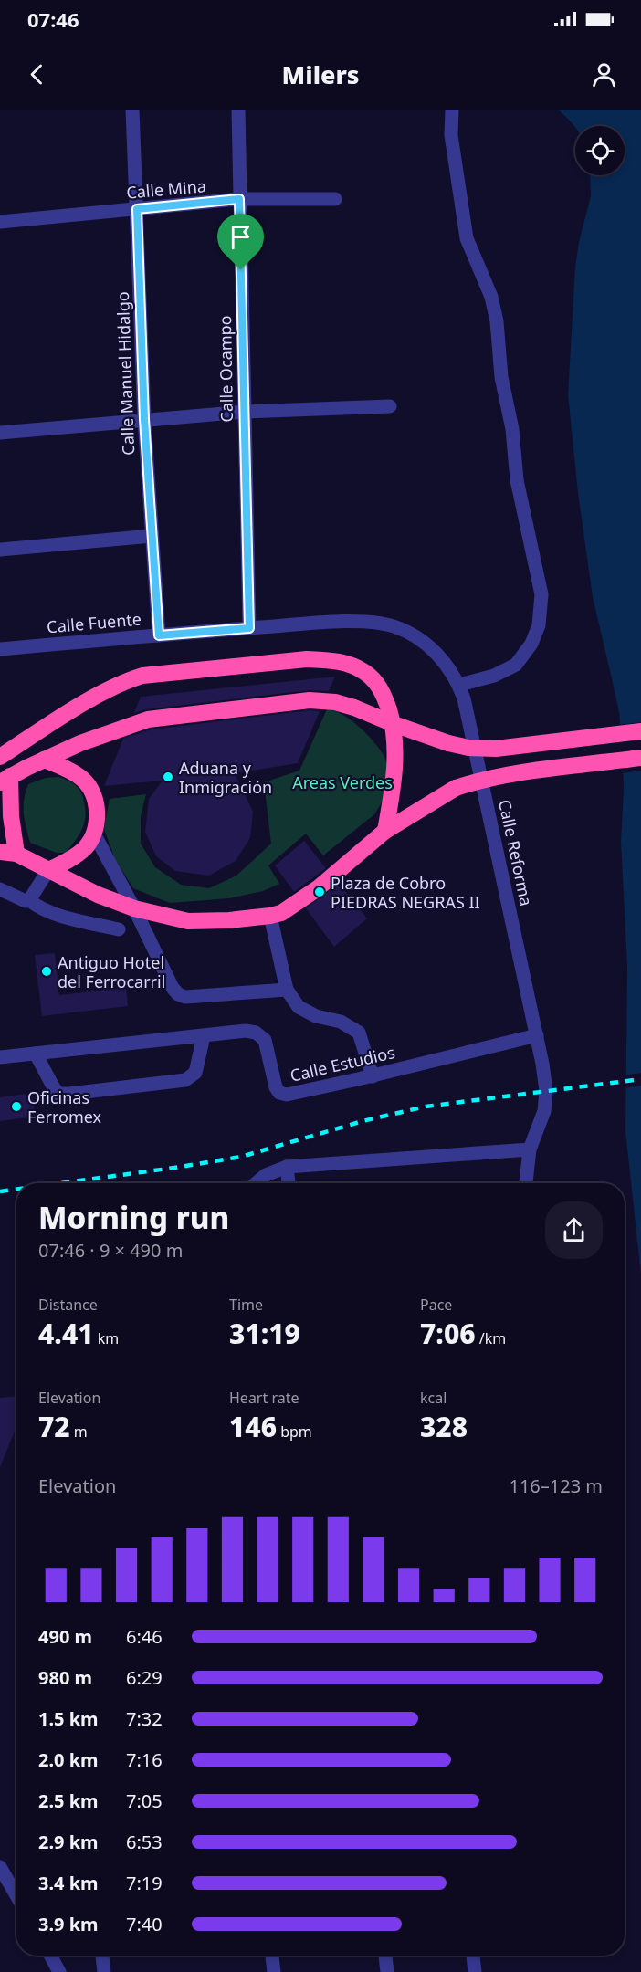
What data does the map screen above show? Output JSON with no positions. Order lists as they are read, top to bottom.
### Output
{
  "streets": {
    "street": [
      "Calle Mina",
      "Calle Ocampo",
      "Calle Manuel Hidalgo",
      "Calle Fuente",
      "Calle Reforma",
      "Calle Estudios"
    ]
  },
  "crossings": [
    ["Calle Mina", "Calle Ocampo"],
    ["Calle Mina", "Calle Manuel Hidalgo"],
    ["Calle Ocampo", "Calle Fuente"],
    ["Calle Manuel Hidalgo", "Calle Fuente"],
    ["Calle Fuente", "Calle Reforma"],
    ["Calle Reforma", "Calle Estudios"]
  ],
  "parks": ["Areas Verdes"],
  "places": [
    "Aduana y Inmigración",
    "Plaza de Cobro PIEDRAS NEGRAS II",
    "Antiguo Hotel del Ferrocarril",
    "Oficinas Ferromex"
  ],
  "page": {
    "status": "07:46",
    "header": "Milers",
    "heading": ["Morning run", "07:46 · 9 × 490 m"],
    "stats": [
      ["Distance", "4.41 km"],
      ["Time", "31:19"],
      ["Pace", "7:06 /km"],
      ["Elevation", "72 m"],
      ["Heart rate", "146 bpm"],
      ["kcal", "328"]
    ],
    "chart": ["Elevation", "116–123 m"],
    "list": [
      {
        "name": "490 m",
        "note": "6:46"
      },
      {
        "name": "980 m",
        "note": "6:29"
      },
      {
        "name": "1.5 km",
        "note": "7:32"
      },
      {
        "name": "2.0 km",
        "note": "7:16"
      },
      {
        "name": "2.5 km",
        "note": "7:05"
      },
      {
        "name": "2.9 km",
        "note": "6:53"
      },
      {
        "name": "3.4 km",
        "note": "7:19"
      },
      {
        "name": "3.9 km",
        "note": "7:40"
      }
    ]
  }
}
